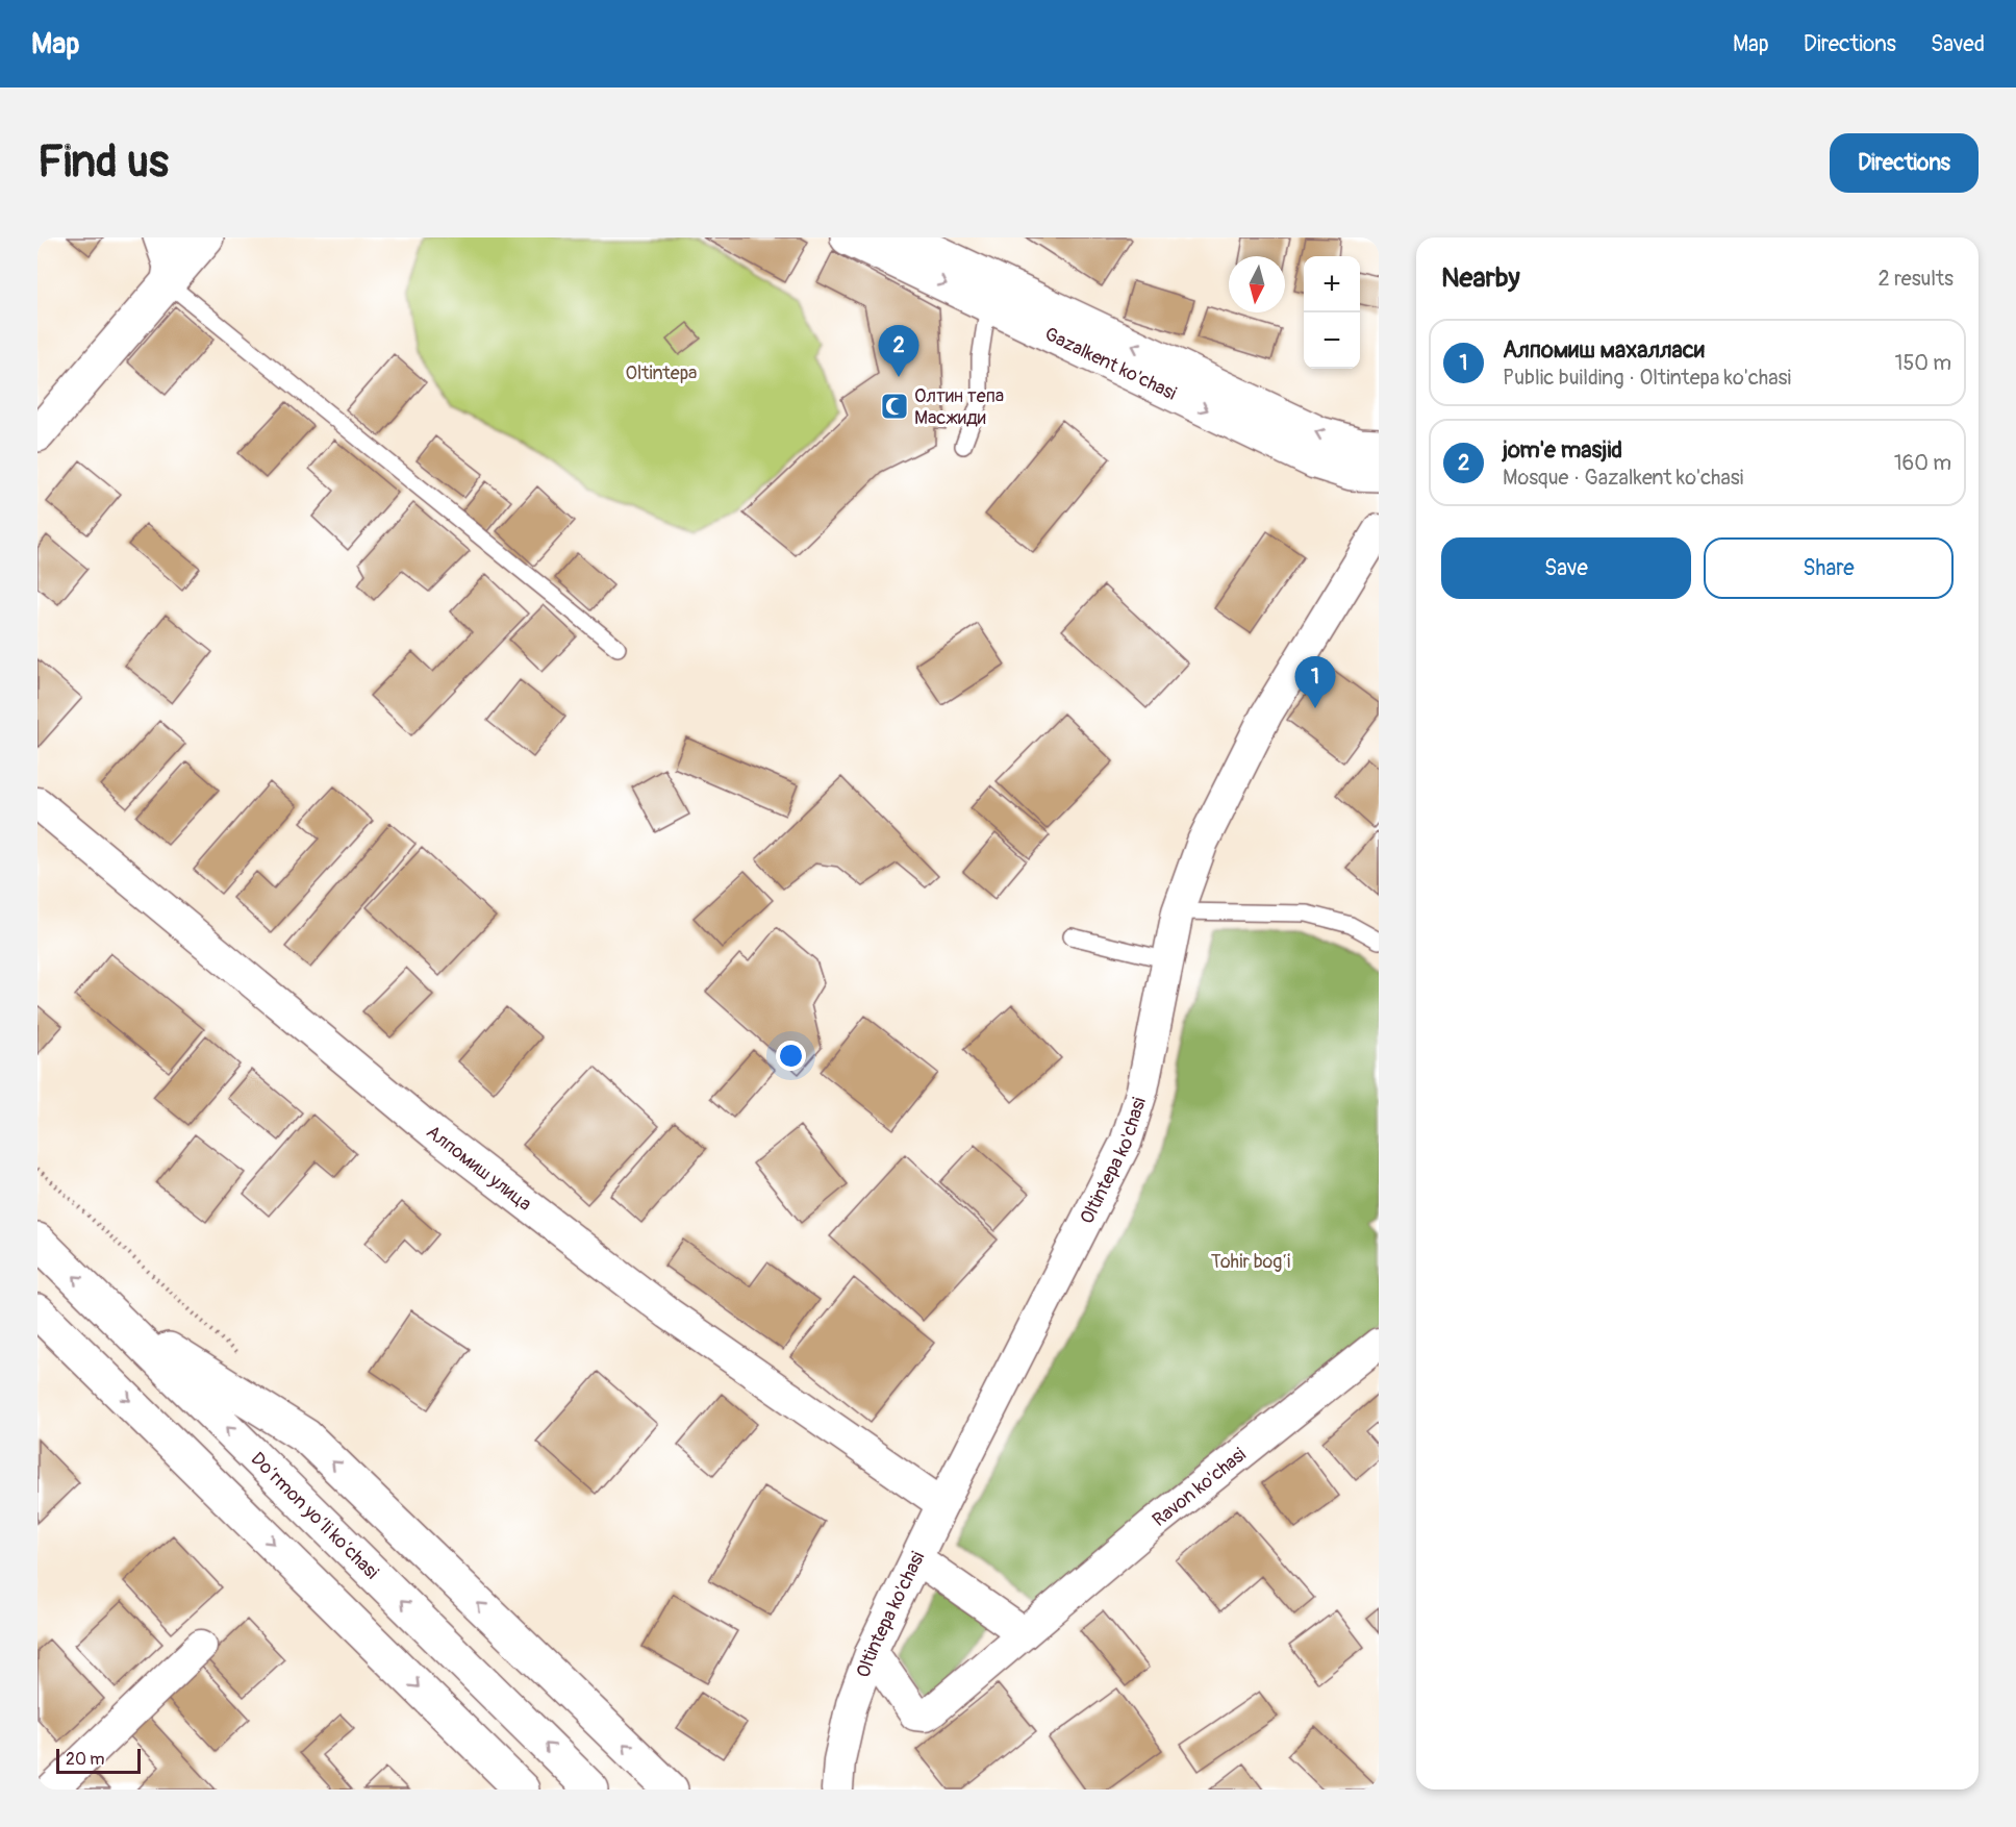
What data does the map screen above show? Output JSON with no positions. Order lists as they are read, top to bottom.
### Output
{
  "streets": {
    "main road": ["Gazalkent ko'chasi", "Do‘rmon yo‘li ko‘chasi"],
    "street": ["Oltintepa ko'chasi", "Алпомиш улица", "Ravon ko'chasi"]
  },
  "crossings": [
    ["Oltintepa ko'chasi", "Алпомиш улица"],
    ["Oltintepa ko'chasi", "Ravon ko'chasi"]
  ],
  "parks": ["Oltintepa", "Tohir bog‘i"],
  "places": {
    "mosque": ["Олтин тепа Масжиди"]
  },
  "scale_bar": "20 m",
  "north": "bottom",
  "page": {
    "header": "Map",
    "nav": ["Map", "Directions", "Saved"],
    "buttons": [
      "Directions",
      ["Save", "Share"]
    ],
    "title": "Find us",
    "heading": ["Nearby", "2 results"],
    "map_buttons": ["+", "−"],
    "list": [
      {
        "mark": "1",
        "name": "Алпомиш махалласи",
        "note": "Public building · Oltintepa ko'chasi",
        "value": "150 m"
      },
      {
        "mark": "2",
        "name": "jom'e masjid",
        "note": "Mosque · Gazalkent ko'chasi",
        "value": "160 m"
      }
    ],
    "pins": ["2", "1"],
    "scale": "20 m"
  }
}
